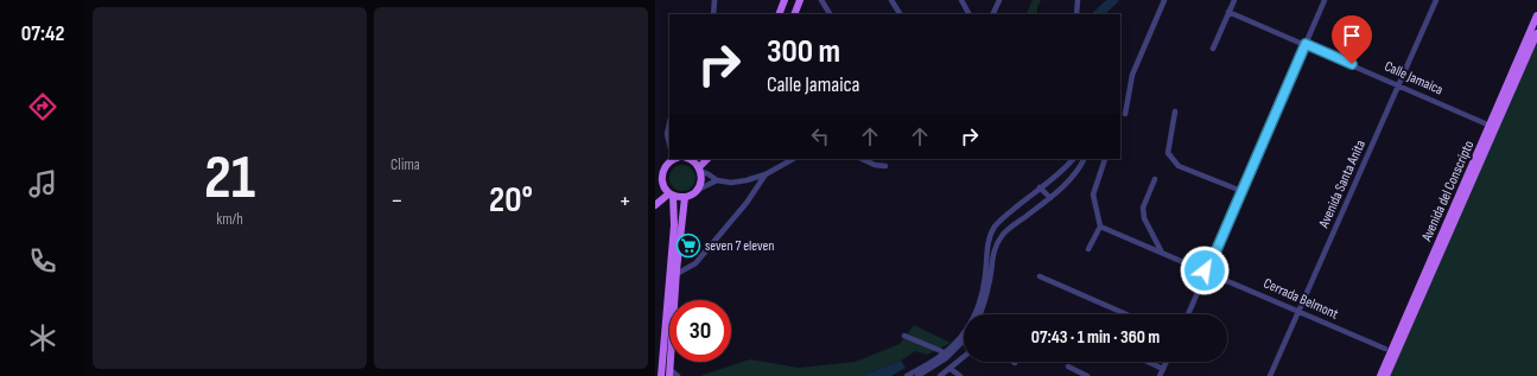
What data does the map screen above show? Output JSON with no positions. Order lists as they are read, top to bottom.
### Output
{
  "streets": {
    "main road": ["Avenida del Conscripto"],
    "street": ["Calle Jamaica", "Avenida Santa Anita", "Cerrada Belmont"]
  },
  "crossings": [
    ["Calle Jamaica", "Avenida Santa Anita"],
    ["Avenida Santa Anita", "Cerrada Belmont"]
  ],
  "places": {
    "supermarket": ["seven 7 eleven"]
  },
  "page": {
    "tabs": "07:42",
    "tile": [
      ["21", "km/h"],
      "Clima"
    ],
    "turn": ["300 m", "Calle Jamaica"],
    "heat": ["−", "20°", "+"],
    "limit": "30",
    "trip": "07:43 · 1 min · 360 m"
  }
}
